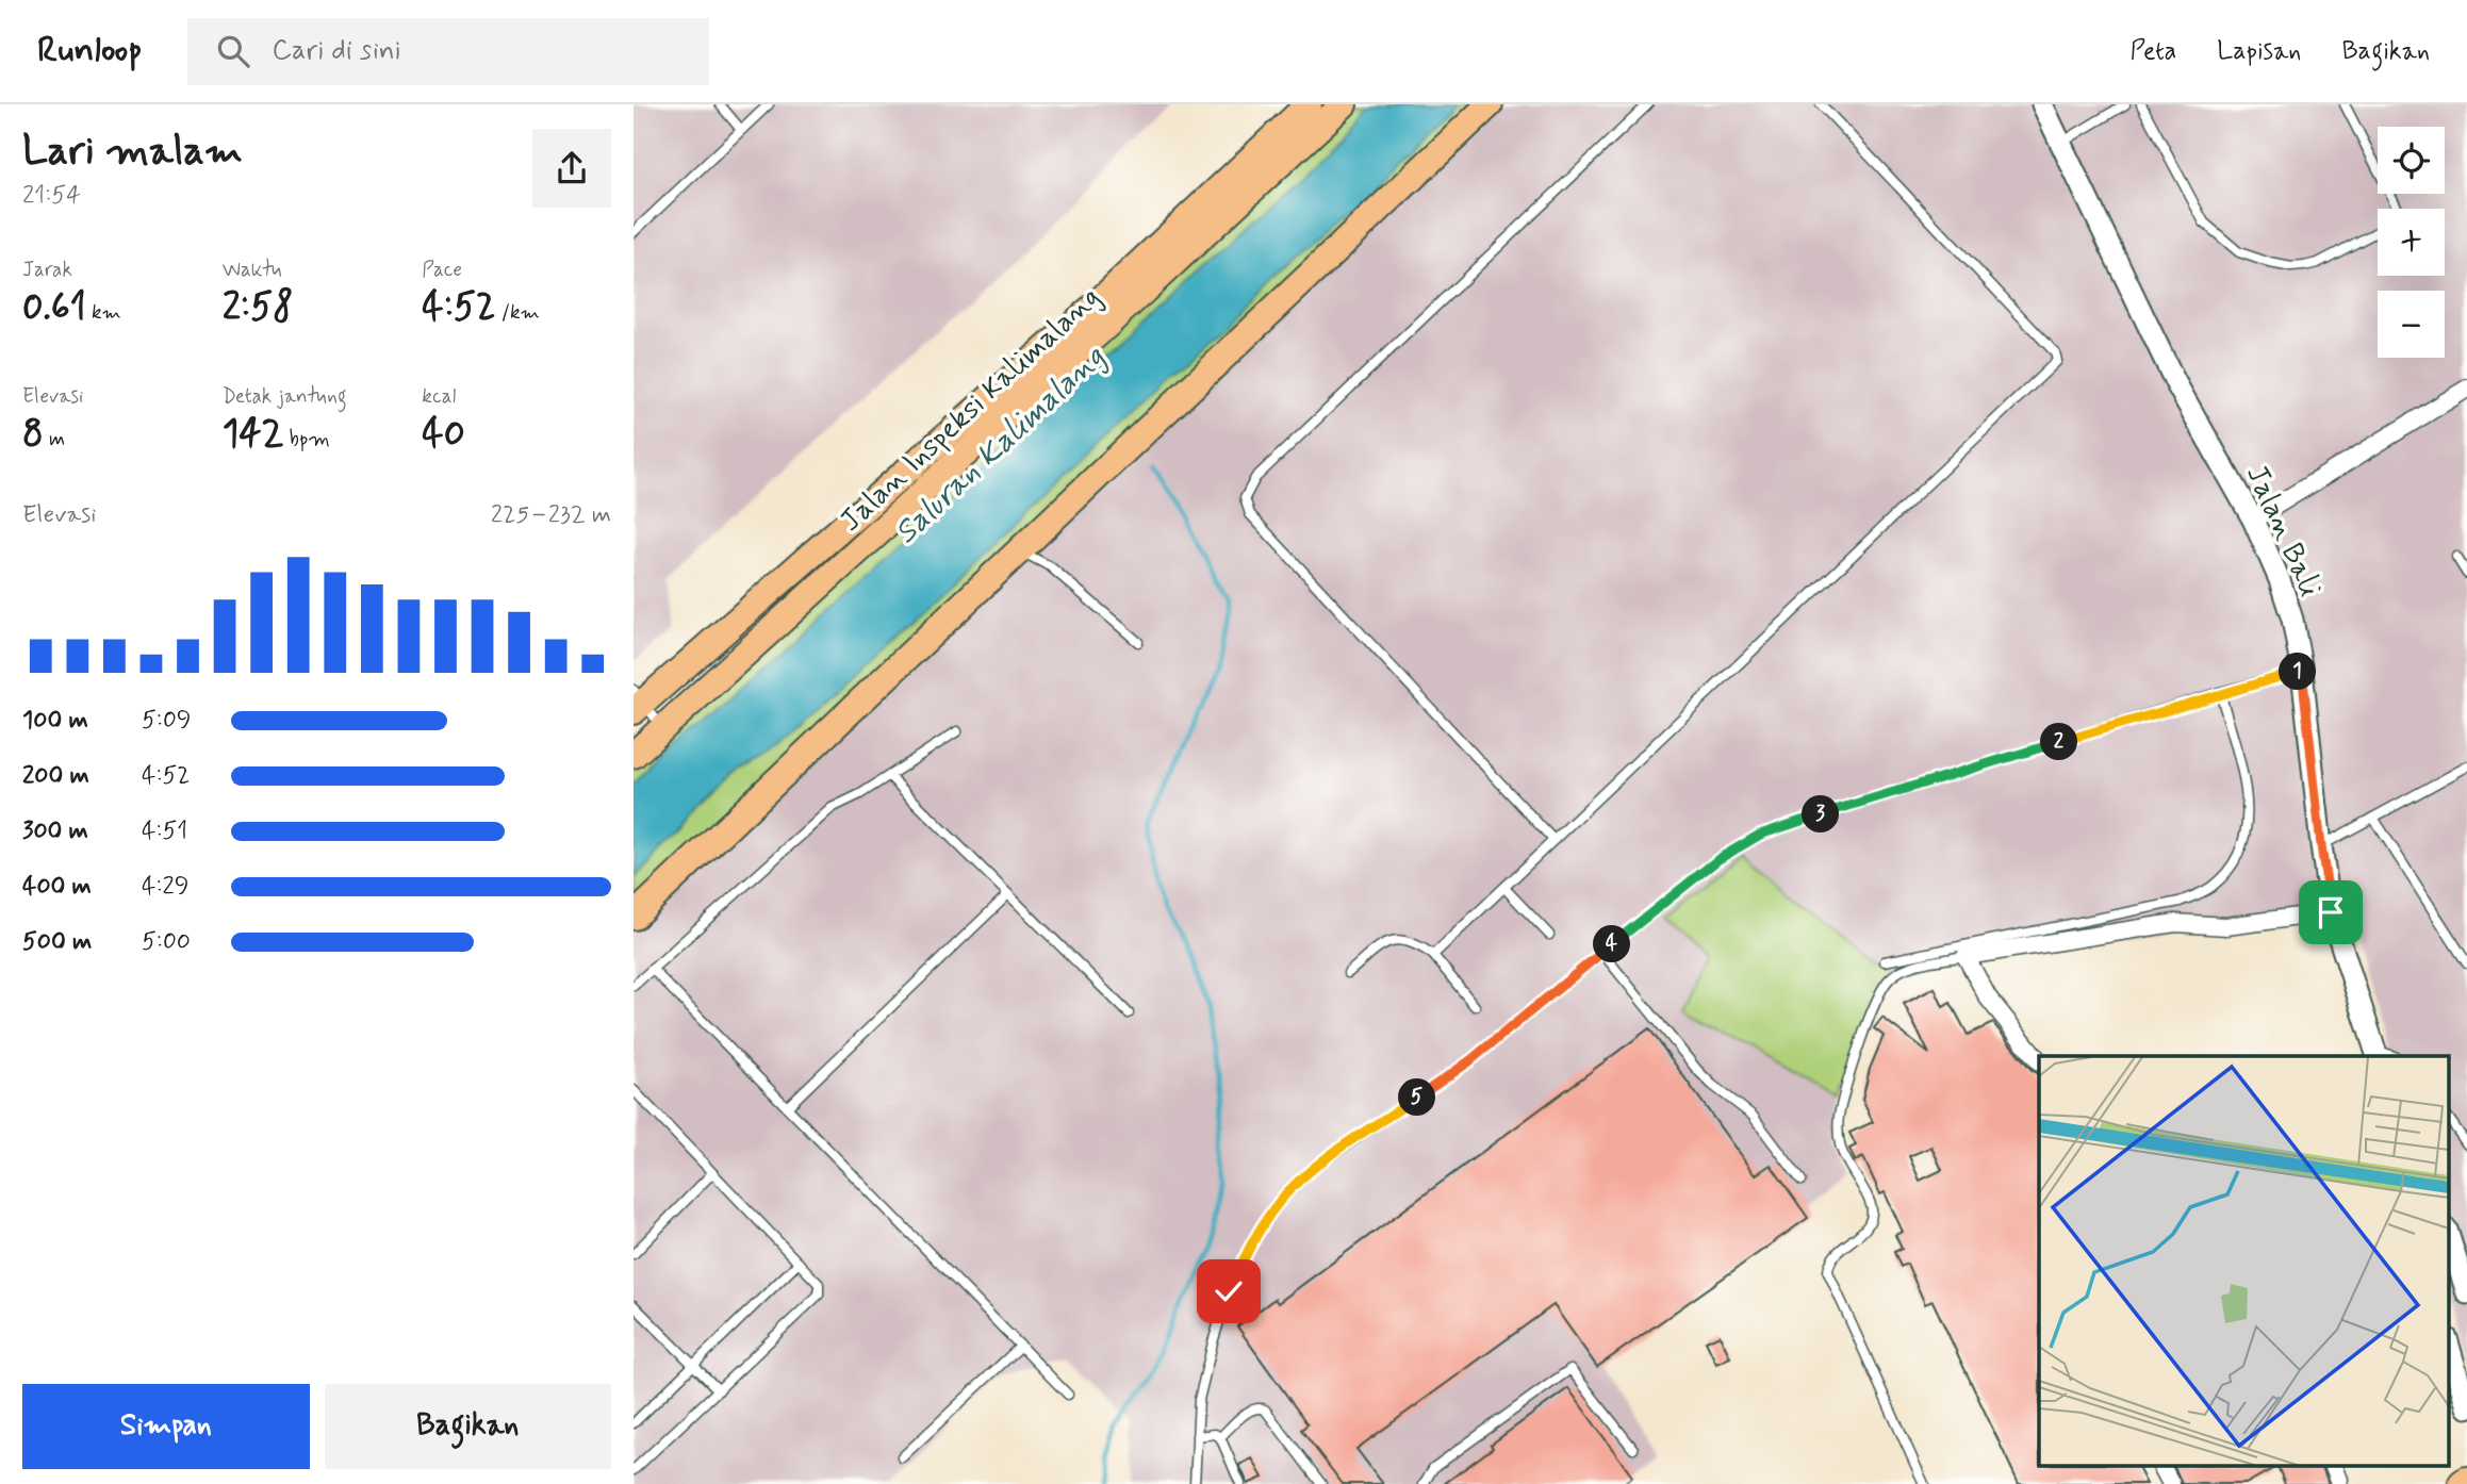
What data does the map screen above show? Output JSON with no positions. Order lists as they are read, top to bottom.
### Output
{
  "streets": {
    "main road": ["Jalan Inspeksi Kalimalang"],
    "street": ["Jalan Bali"]
  },
  "water": ["Saluran Kalimalang"],
  "page": {
    "header": "Runloop",
    "search": "Cari di sini",
    "nav": ["Peta", "Lapisan", "Bagikan"],
    "heading": ["Lari malam", "21:54"],
    "map_buttons": ["+", "−"],
    "stats": [
      ["Jarak", "0.61 km"],
      ["Waktu", "2:58"],
      ["Pace", "4:52 /km"],
      ["Elevasi", "8 m"],
      ["Detak jantung", "142 bpm"],
      ["kcal", "40"]
    ],
    "chart": ["Elevasi", "225–232 m"],
    "pins": [
      "1",
      "2",
      "3",
      "4",
      "5"
    ],
    "list": [
      {
        "name": "100 m",
        "note": "5:09"
      },
      {
        "name": "200 m",
        "note": "4:52"
      },
      {
        "name": "300 m",
        "note": "4:51"
      },
      {
        "name": "400 m",
        "note": "4:29"
      },
      {
        "name": "500 m",
        "note": "5:00"
      }
    ],
    "buttons": ["Simpan", "Bagikan"]
  }
}
